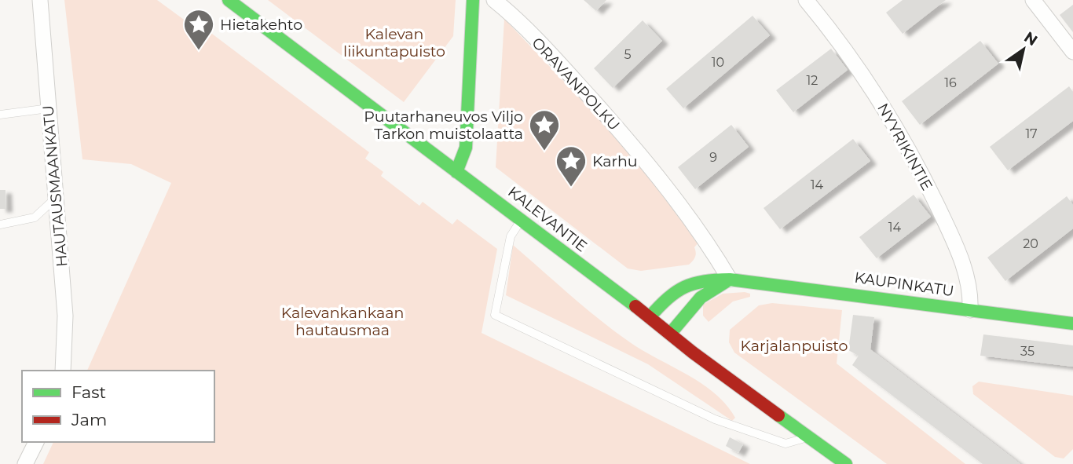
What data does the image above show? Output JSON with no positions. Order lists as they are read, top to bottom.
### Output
{
  "streets": {
    "main road": ["KALEVANTIE", "KAUPINKATU"],
    "street": ["ORAVANPOLKU", "NYYRIKINTIE", "HAUTAUSMAANKATU"]
  },
  "crossings": [
    ["ORAVANPOLKU", "KAUPINKATU"],
    ["NYYRIKINTIE", "KAUPINKATU"],
    ["KALEVANTIE", "KAUPINKATU"]
  ],
  "parks": ["Kalevan liikuntapuisto", "Kalevankankaan hautausmaa", "Karjalanpuisto"],
  "places": {
    "place": ["Hietakehto", "Puutarhaneuvos Viljo Tarkon muistolaatta", "Karhu"]
  },
  "house_numbers": [
    "5",
    "10",
    "12",
    "16",
    "17",
    "9",
    "14",
    "14",
    "20",
    "35"
  ],
  "legend": ["Fast", "Jam"],
  "north": "top right"
}
